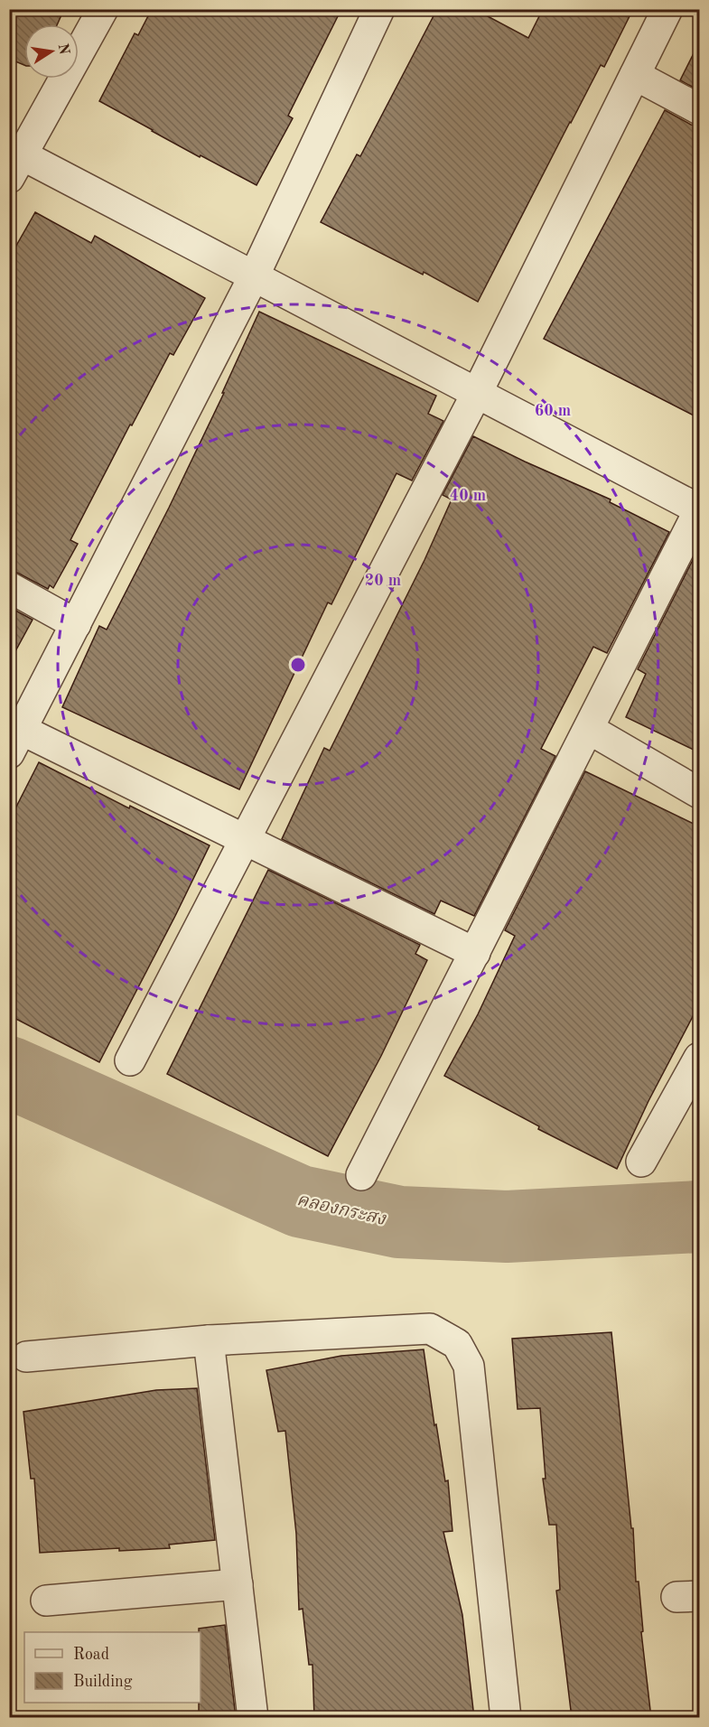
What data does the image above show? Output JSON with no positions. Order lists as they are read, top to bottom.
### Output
{
  "water": ["คลองกระสง"],
  "legend": ["Road", "Building"],
  "north": "right",
  "rings": ["60 m", "40 m", "20 m"]
}
